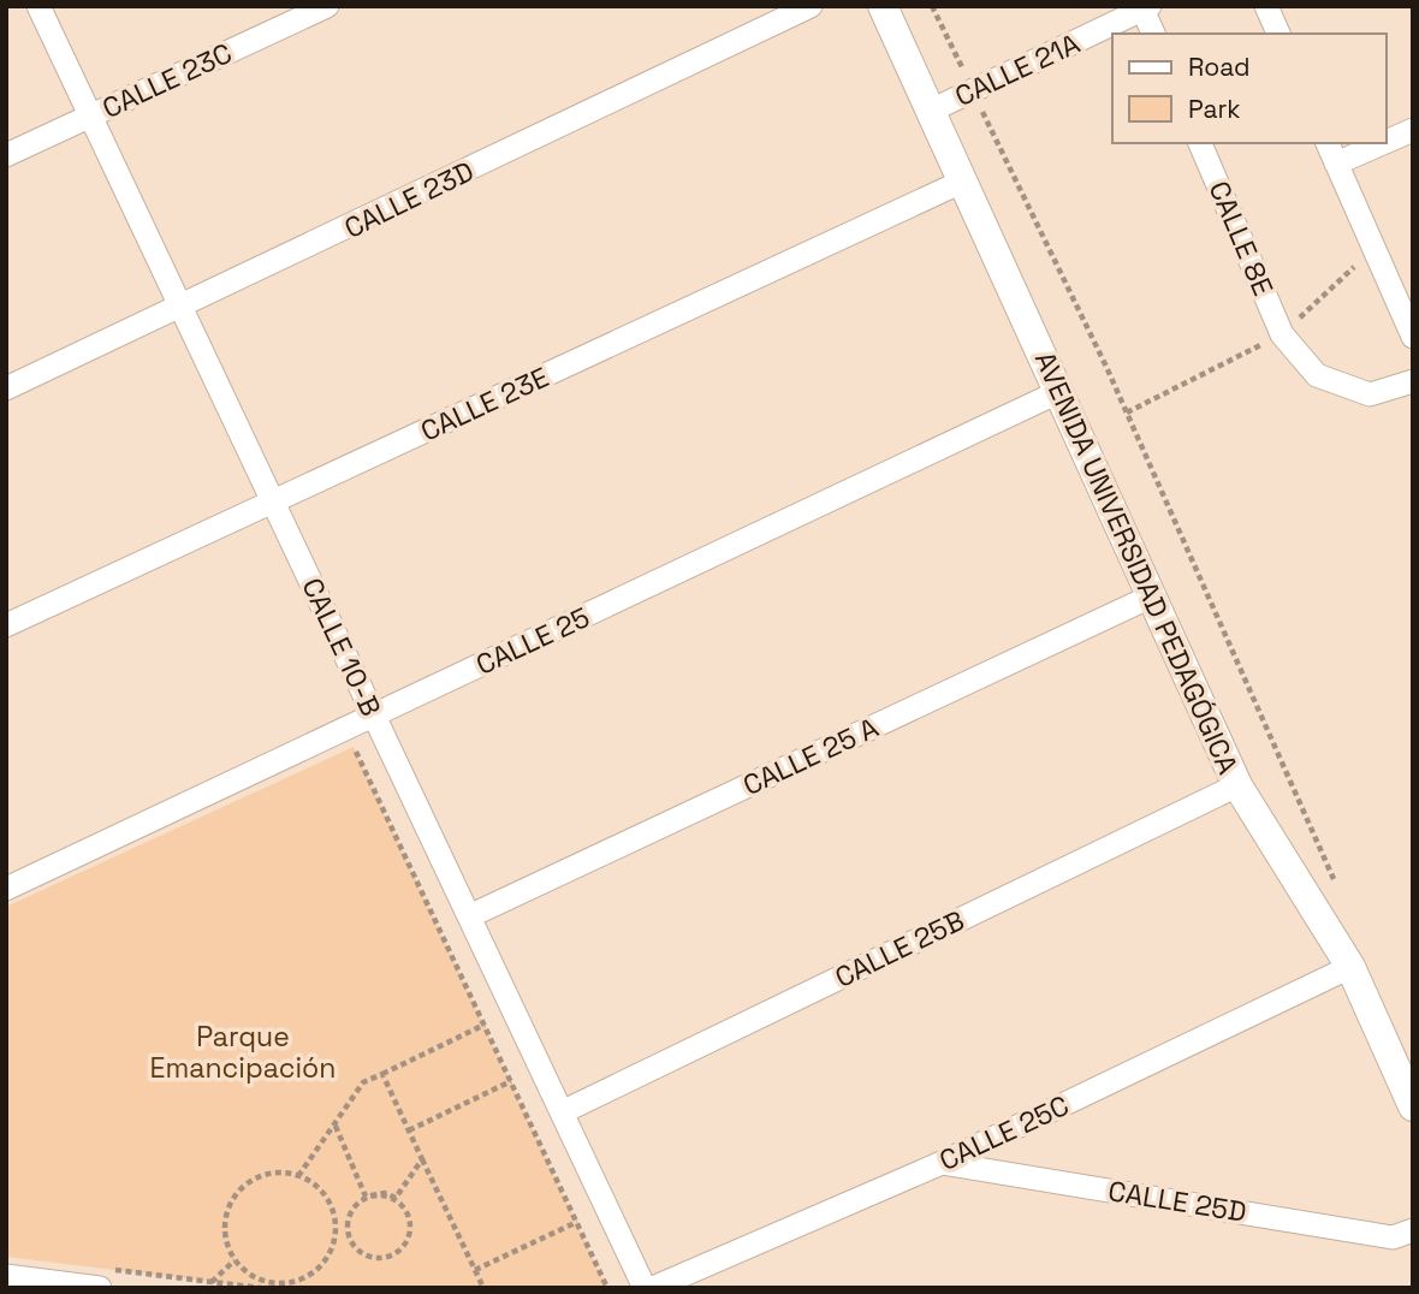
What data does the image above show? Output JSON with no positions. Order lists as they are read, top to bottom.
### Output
{
  "streets": {
    "street": [
      "CALLE 21A",
      "CALLE 23C",
      "CALLE 23D",
      "CALLE 8E",
      "CALLE 23E",
      "AVENIDA UNIVERSIDAD PEDAGÓGICA",
      "CALLE 25",
      "CALLE 10-B",
      "CALLE 25 A",
      "CALLE 25B",
      "CALLE 25C",
      "CALLE 25D"
    ]
  },
  "crossings": [
    ["CALLE 21A", "AVENIDA UNIVERSIDAD PEDAGÓGICA"],
    ["CALLE 23C", "CALLE 10-B"],
    ["CALLE 23D", "CALLE 10-B"],
    ["CALLE 23E", "AVENIDA UNIVERSIDAD PEDAGÓGICA"],
    ["CALLE 23E", "CALLE 10-B"],
    ["AVENIDA UNIVERSIDAD PEDAGÓGICA", "CALLE 25"],
    ["AVENIDA UNIVERSIDAD PEDAGÓGICA", "CALLE 25 A"],
    ["AVENIDA UNIVERSIDAD PEDAGÓGICA", "CALLE 25B"],
    ["AVENIDA UNIVERSIDAD PEDAGÓGICA", "CALLE 25C"],
    ["CALLE 25", "CALLE 10-B"],
    ["CALLE 10-B", "CALLE 25 A"],
    ["CALLE 10-B", "CALLE 25B"],
    ["CALLE 25C", "CALLE 25D"]
  ],
  "parks": ["Parque Emancipación"],
  "legend": ["Road", "Park"]
}
